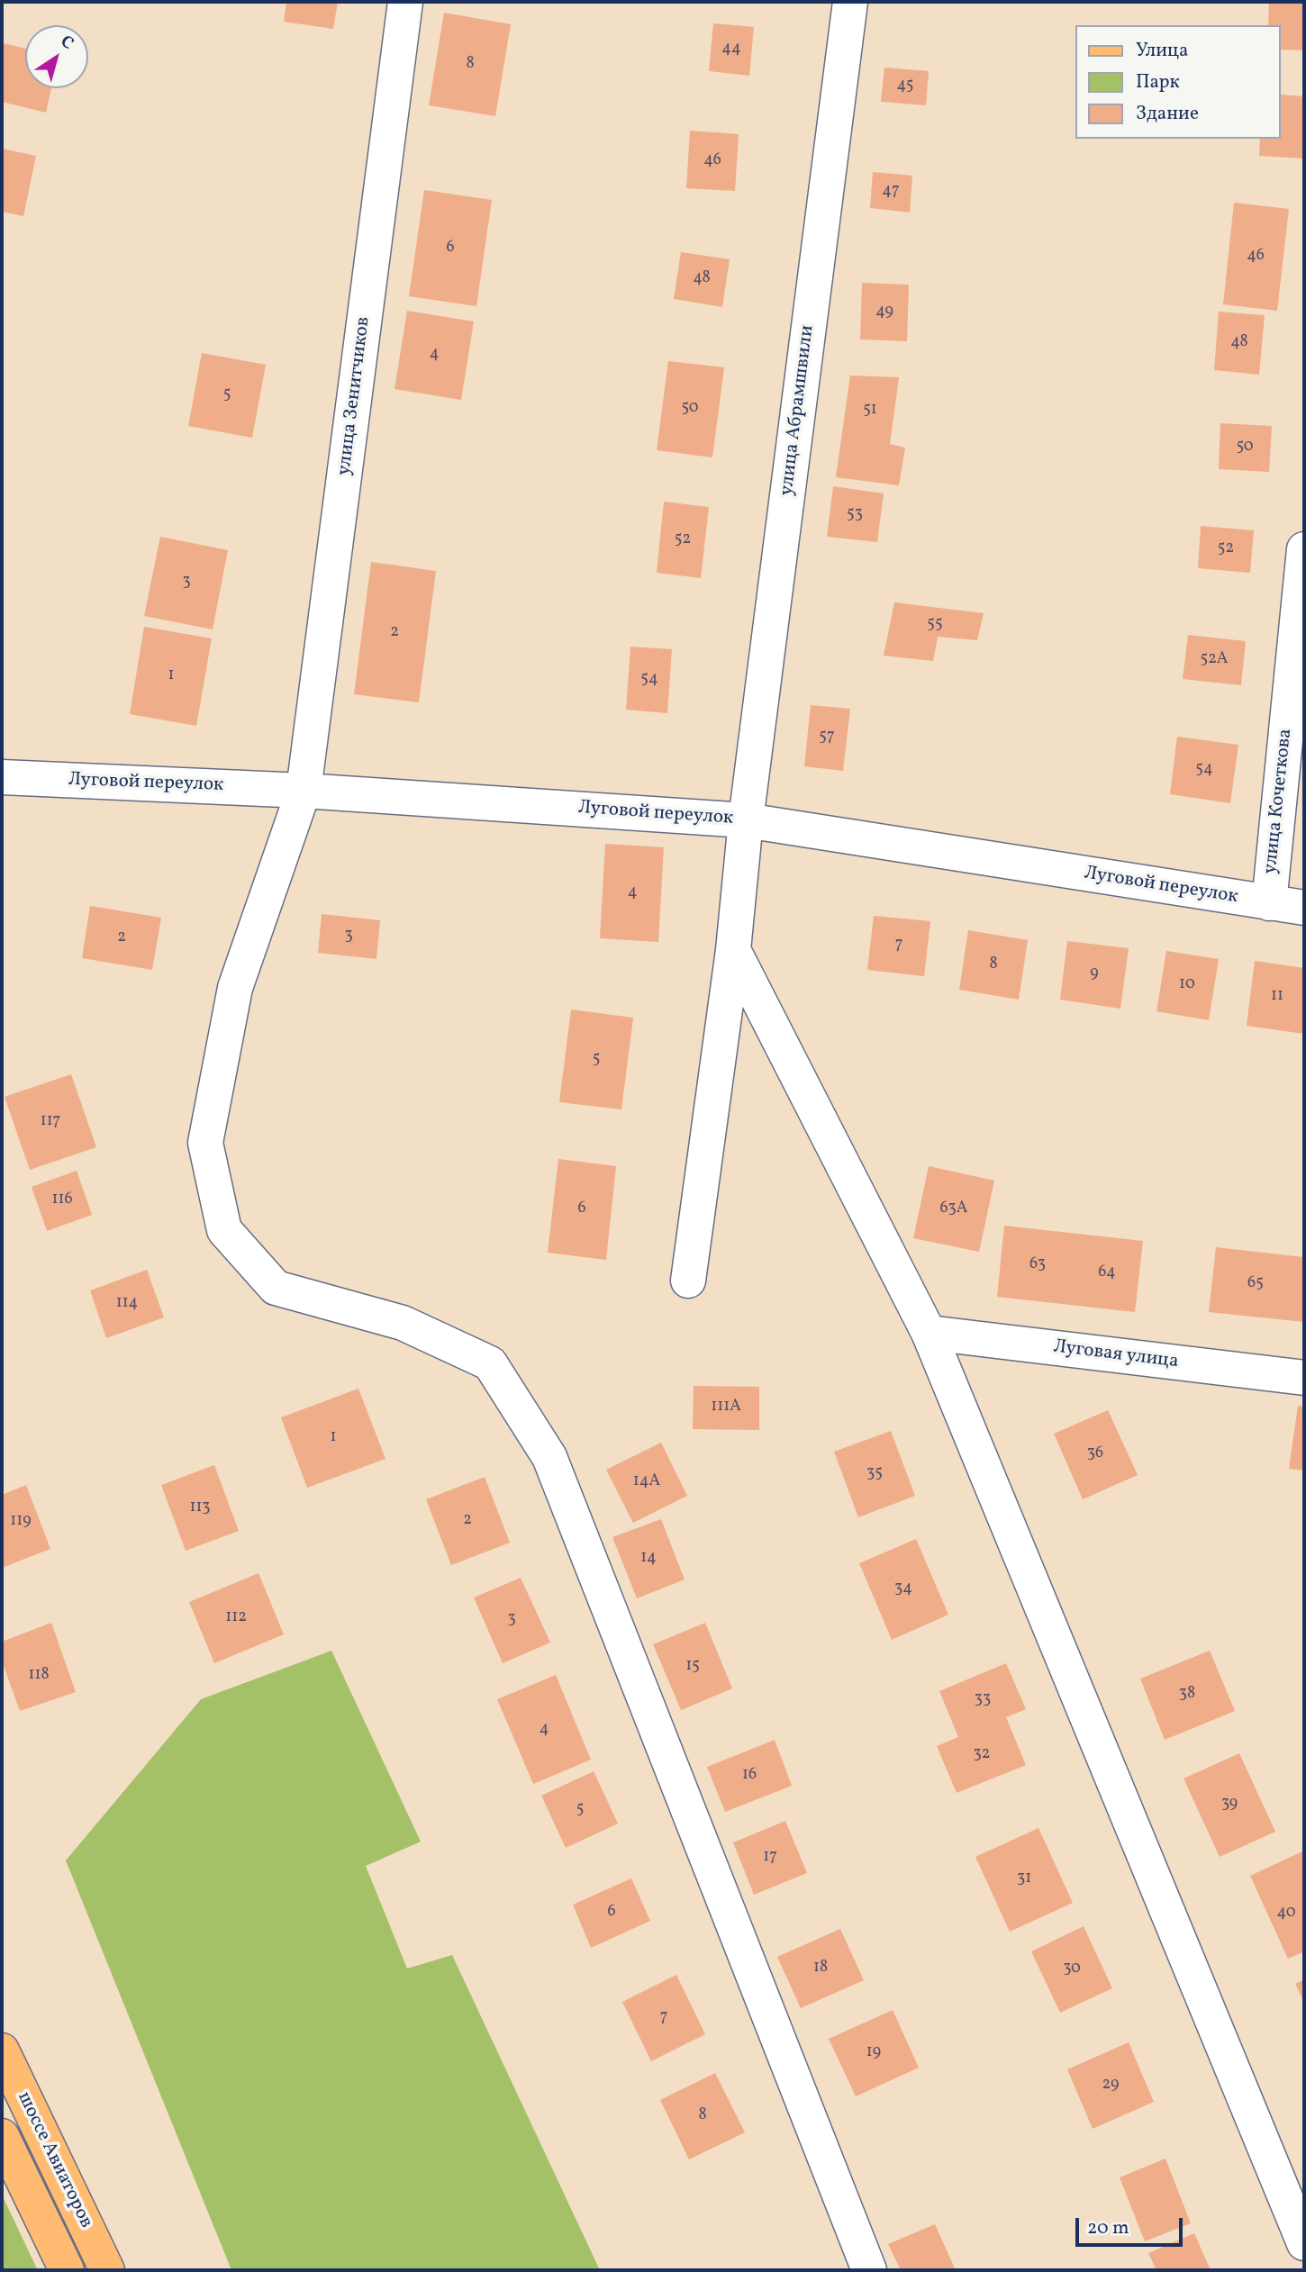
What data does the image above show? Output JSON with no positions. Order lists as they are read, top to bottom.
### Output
{
  "streets": {
    "main road": ["шоссе Авиаторов"],
    "street": [
      "улица Зенитчиков",
      "улица Абрамшвили",
      "Луговой переулок",
      "улица Кочеткова",
      "Луговая улица"
    ]
  },
  "crossings": [
    ["улица Зенитчиков", "Луговой переулок"],
    ["улица Абрамшвили", "Луговой переулок"],
    ["Луговой переулок", "улица Кочеткова"]
  ],
  "house_numbers": [
    "44",
    "8",
    "45",
    "46",
    "47",
    "6",
    "46",
    "48",
    "49",
    "48",
    "4",
    "5",
    "50",
    "51",
    "50",
    "53",
    "52",
    "52",
    "3",
    "55",
    "2",
    "52А",
    "1",
    "54",
    "57",
    "54",
    "4",
    "3",
    "2",
    "7",
    "8",
    "9",
    "10",
    "11",
    "5",
    "117",
    "116",
    "6",
    "63А",
    "63",
    "64",
    "65",
    "114",
    "111А",
    "1",
    "36",
    "35",
    "14А",
    "113",
    "2",
    "119",
    "14",
    "34",
    "112",
    "3",
    "15",
    "118",
    "38",
    "33",
    "4",
    "32",
    "16",
    "39",
    "5",
    "17",
    "31",
    "6",
    "40",
    "18",
    "30",
    "7",
    "19",
    "29",
    "8"
  ],
  "legend": ["Улица", "Парк", "Здание"],
  "scale_bar": "20 m",
  "north": "top right"
}
